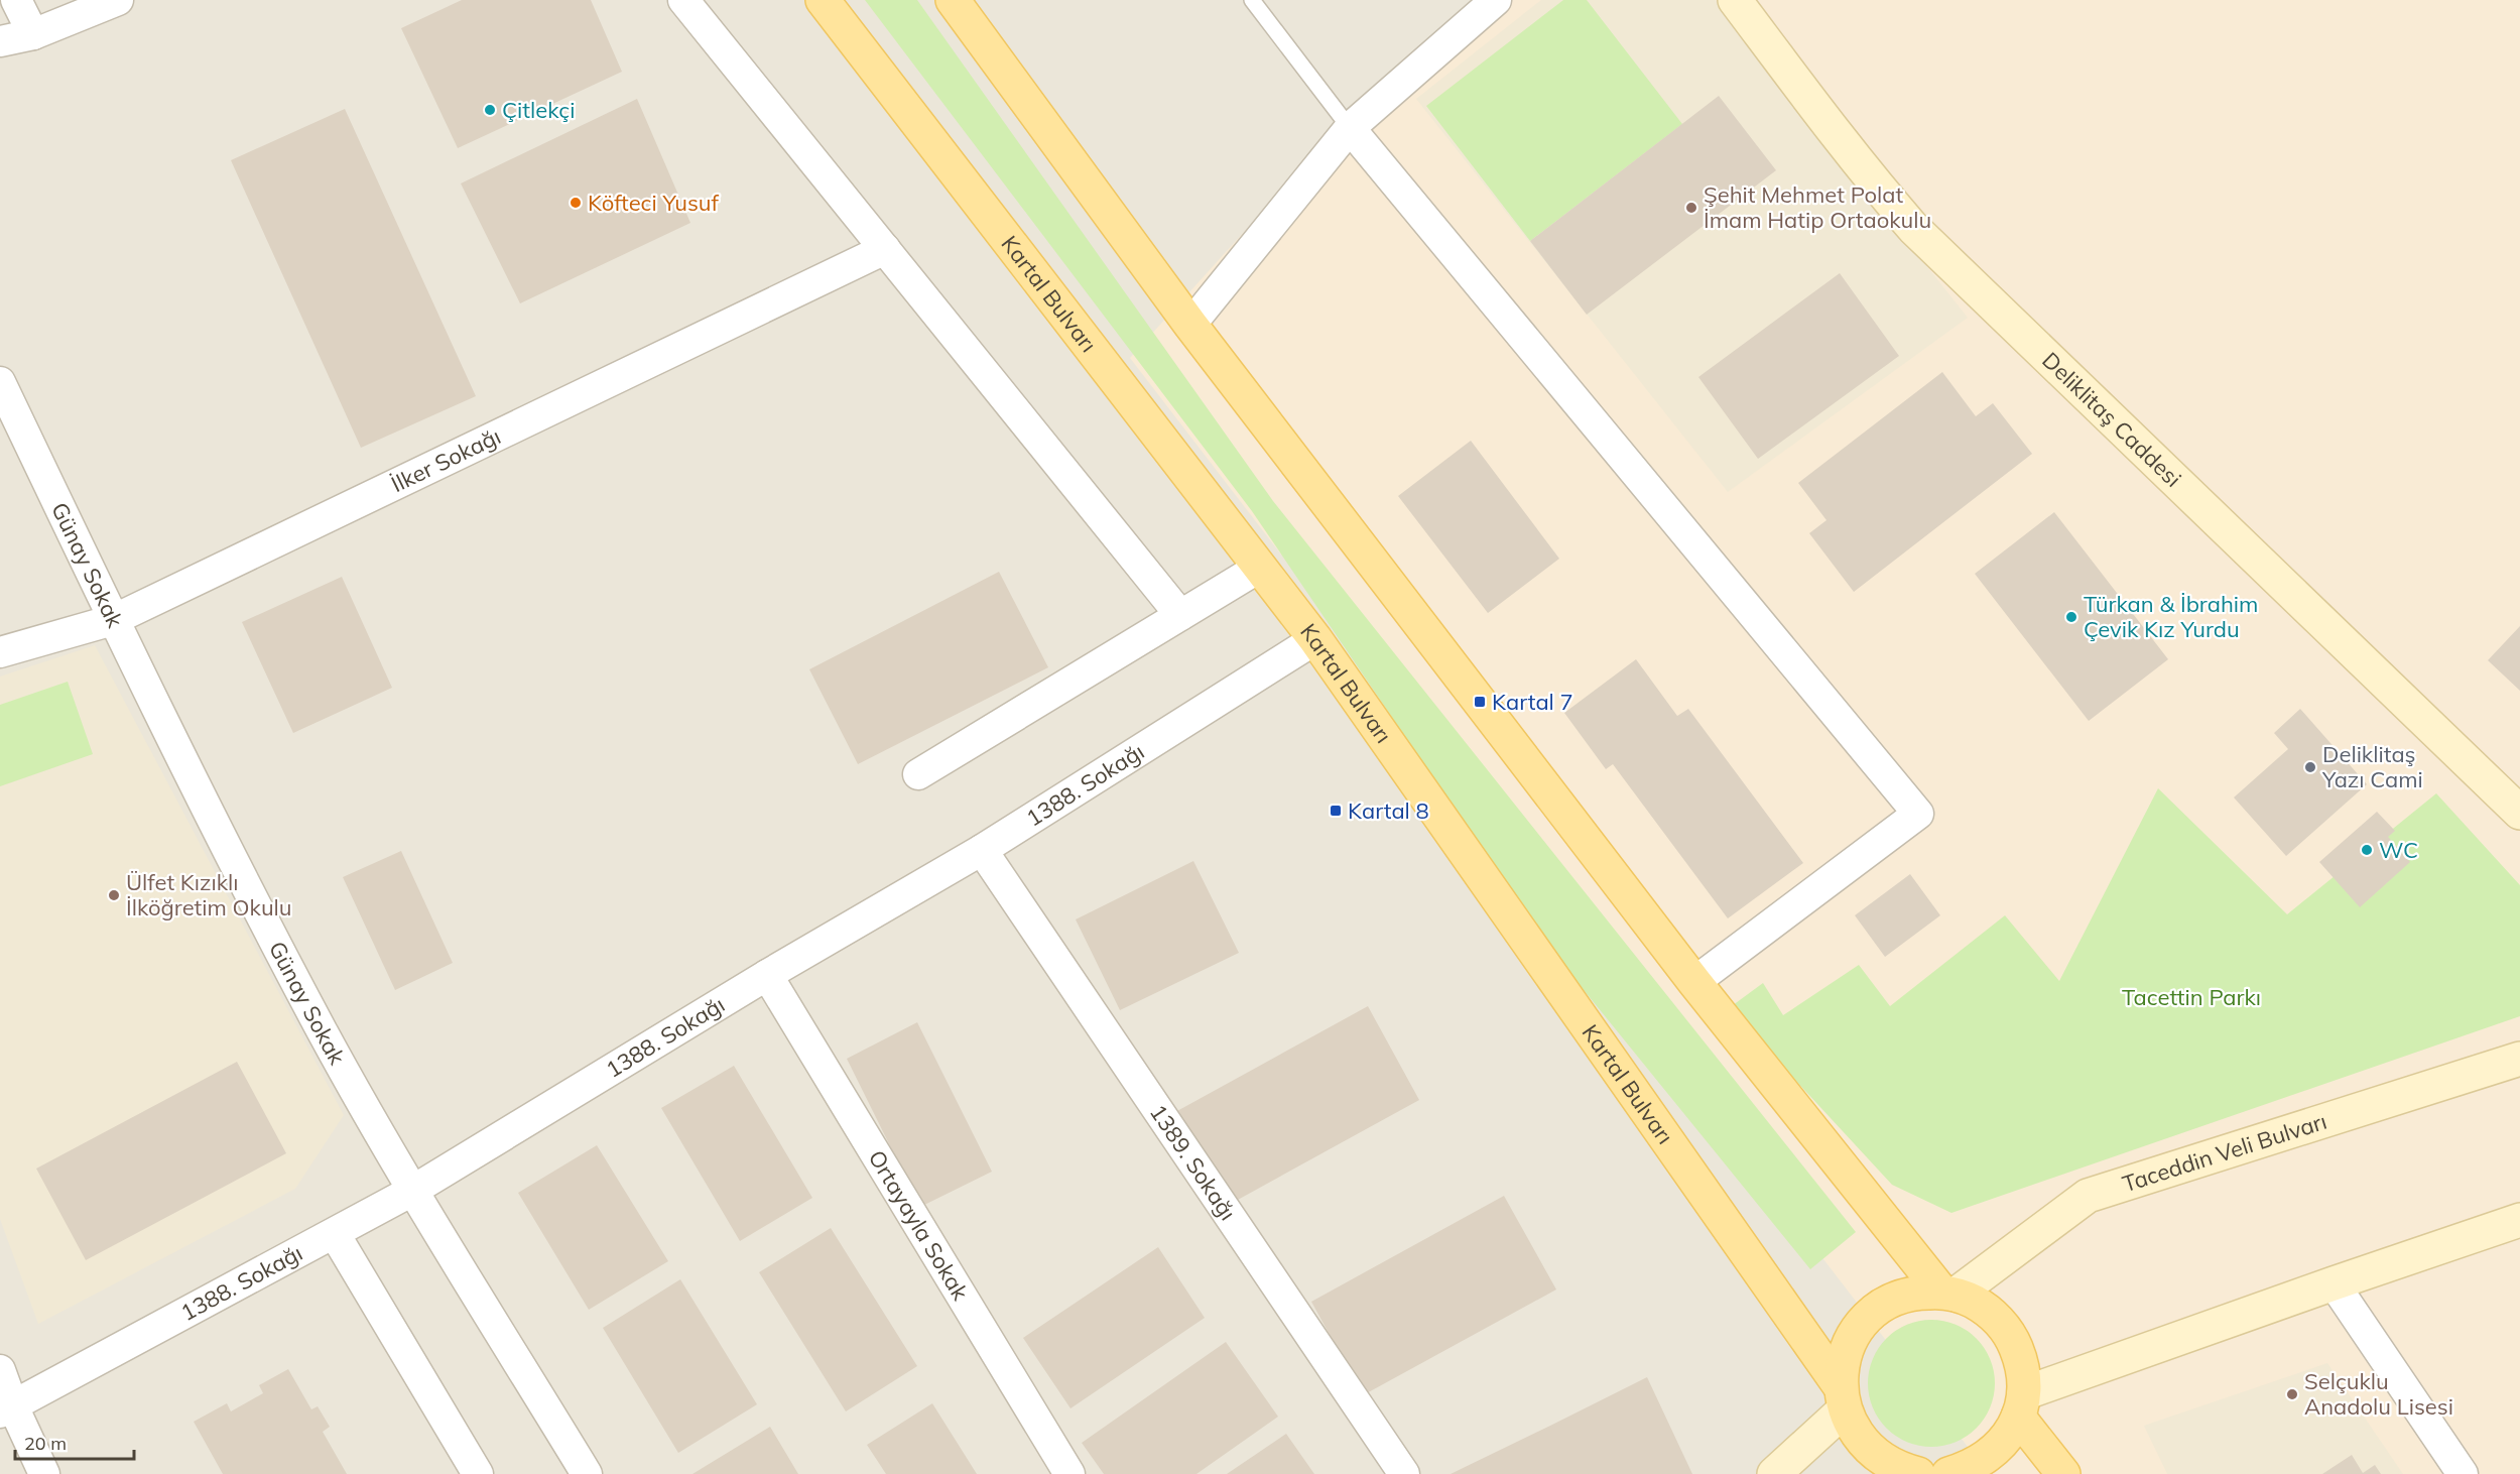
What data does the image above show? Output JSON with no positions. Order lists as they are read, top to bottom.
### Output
{
  "streets": {
    "main road": ["Kartal Bulvarı"],
    "street": [
      "Deliklitaş Caddesi",
      "İlker Sokağı",
      "Günay Sokak",
      "1388. Sokağı",
      "Taceddin Veli Bulvarı",
      "1389. Sokağı",
      "Ortayayla Sokak"
    ]
  },
  "crossings": [
    ["Kartal Bulvarı", "1388. Sokağı"],
    ["İlker Sokağı", "Günay Sokak"],
    ["Günay Sokak", "1388. Sokağı"],
    ["1388. Sokağı", "1389. Sokağı"],
    ["1388. Sokağı", "Ortayayla Sokak"]
  ],
  "parks": ["Tacettin Parkı"],
  "places": {
    "other": [
      "Çitlekçi",
      "Köfteci Yusuf",
      "Şehit Mehmet Polat İmam Hatip Ortaokulu",
      "Türkan & İbrahim Çevik Kız Yurdu",
      "Deliklitaş Yazı Cami",
      "WC",
      "Ülfet Kızıklı İlköğretim Okulu",
      "Selçuklu Anadolu Lisesi"
    ],
    "transit": ["Kartal 7", "Kartal 8"]
  },
  "scale_bar": "20 m"
}
